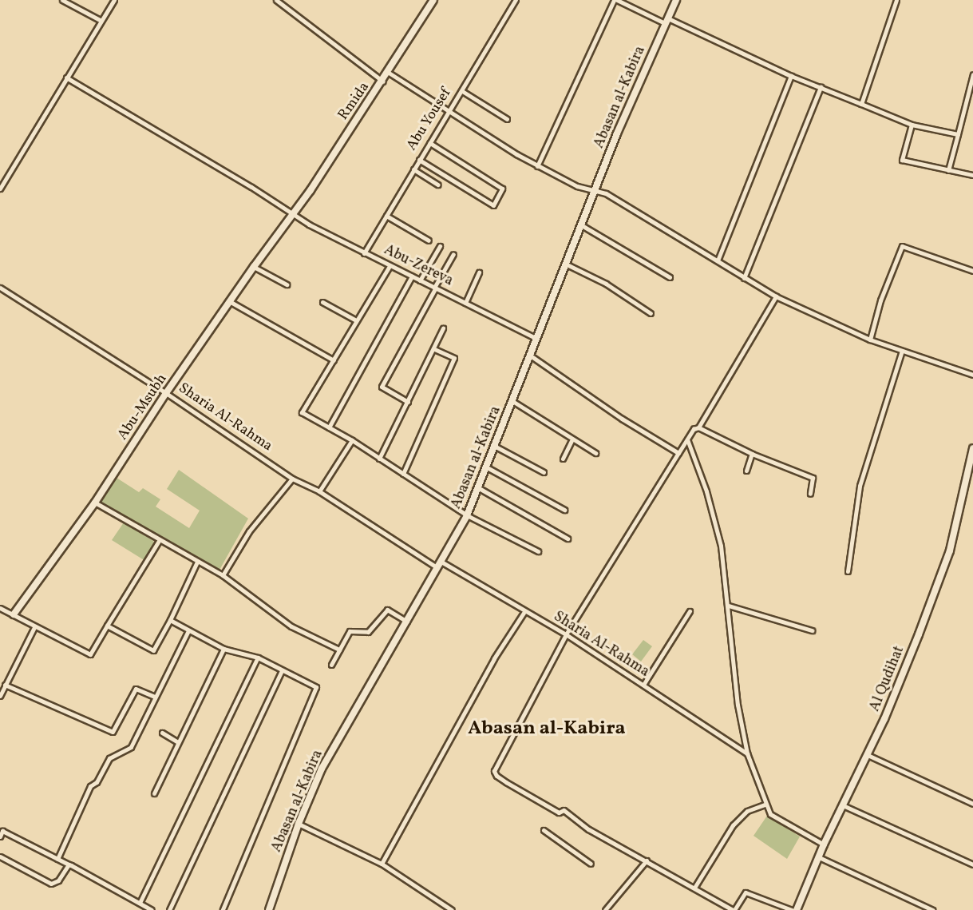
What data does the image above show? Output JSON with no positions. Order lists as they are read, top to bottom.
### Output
{
  "streets": {
    "street": [
      "Abasan al-Kabira",
      "Rmida",
      "Abu Yousef",
      "Abu-Zereva",
      "Abu-Msubh",
      "Sharia Al-Rahma",
      "Al Qudihat"
    ]
  },
  "crossings": [
    ["Abasan al-Kabira", "Abu-Zereva"],
    ["Abasan al-Kabira", "Sharia Al-Rahma"],
    ["Rmida", "Abu-Zereva"],
    ["Rmida", "Abu-Msubh"],
    ["Abu Yousef", "Abu-Zereva"],
    ["Abu-Zereva", "Abu-Msubh"],
    ["Abu-Msubh", "Sharia Al-Rahma"]
  ],
  "districts": ["Abasan al-Kabira"]
}
